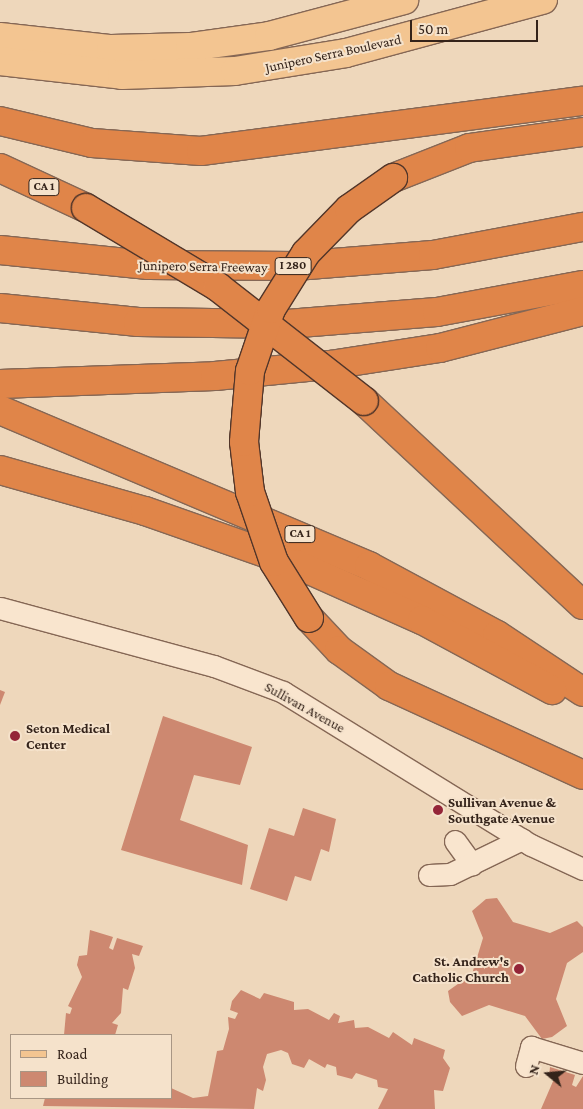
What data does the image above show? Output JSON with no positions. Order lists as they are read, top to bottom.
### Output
{
  "streets": {
    "highway": ["CA 1", "Junipero Serra Freeway", "I 280"],
    "main road": ["Junipero Serra Boulevard"],
    "street": ["Sullivan Avenue"]
  },
  "places": ["Seton Medical Center", "Sullivan Avenue & Southgate Avenue", "St. Andrew's Catholic Church"],
  "legend": ["Road", "Building"],
  "scale_bar": "50 m",
  "north": "left"
}
